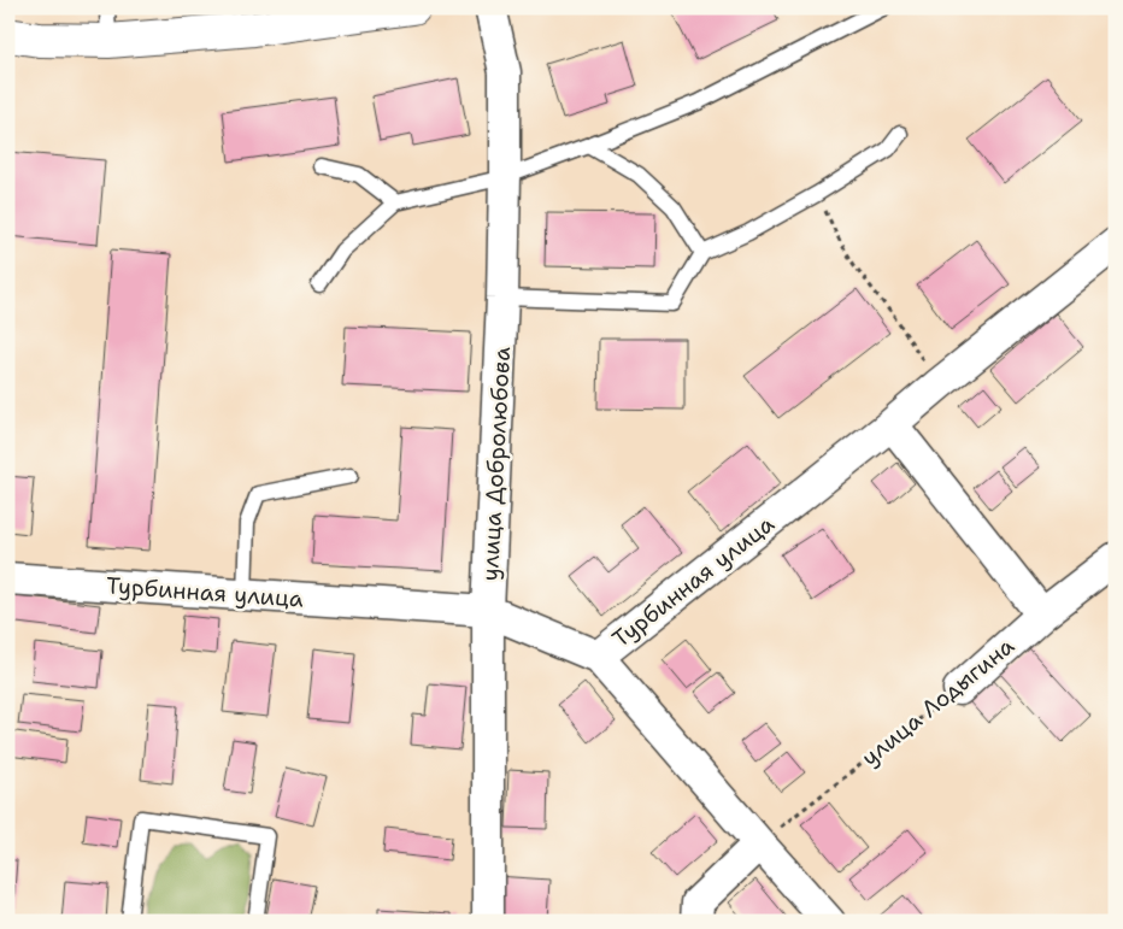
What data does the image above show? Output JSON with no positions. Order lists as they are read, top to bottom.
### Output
{
  "streets": {
    "street": ["улица Добролюбова", "Турбинная улица", "улица Лодыгина"]
  },
  "crossings": [
    ["улица Добролюбова", "Турбинная улица"]
  ]
}
